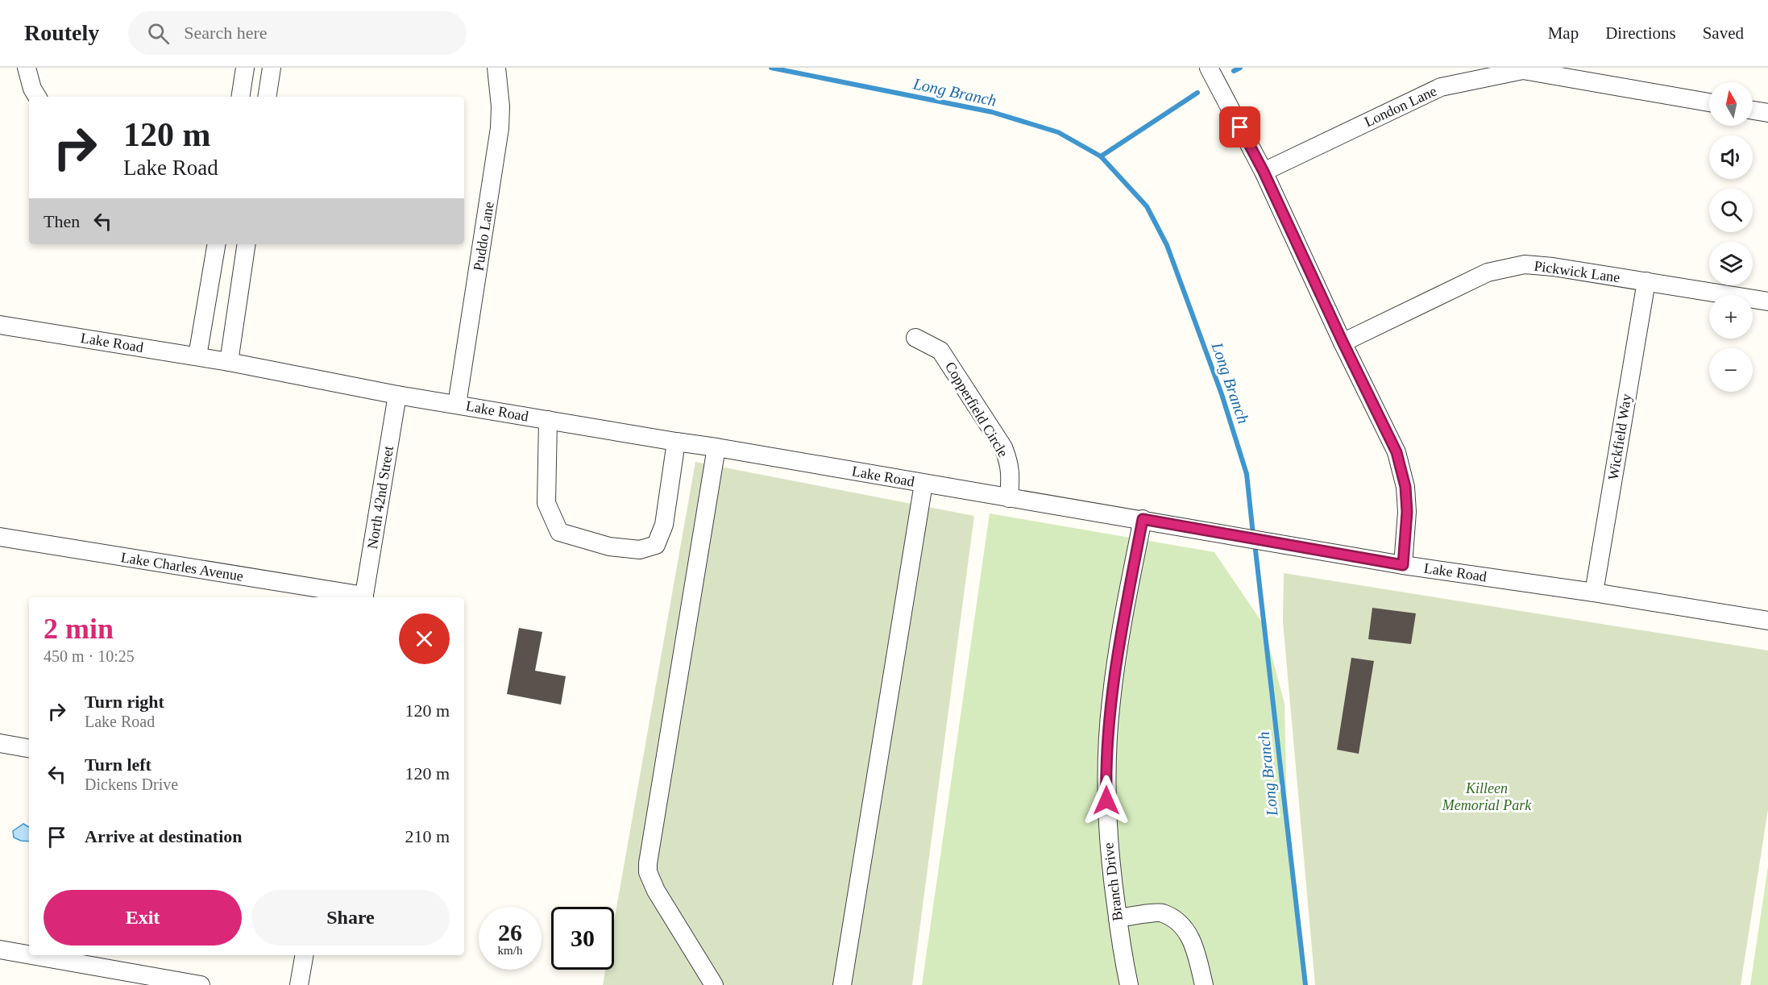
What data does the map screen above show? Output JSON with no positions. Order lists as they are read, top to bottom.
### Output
{
  "streets": {
    "street": [
      "London Lane",
      "Puddo Lane",
      "Pickwick Lane",
      "Lake Road",
      "Copperfield Circle",
      "Wickfield Way",
      "North 42nd Street",
      "Lake Charles Avenue",
      "Branch Drive"
    ]
  },
  "crossings": [
    ["Puddo Lane", "Lake Road"],
    ["Pickwick Lane", "Wickfield Way"],
    ["Lake Road", "Copperfield Circle"],
    ["Lake Road", "Wickfield Way"],
    ["Lake Road", "North 42nd Street"],
    ["Lake Road", "Branch Drive"]
  ],
  "water": ["Long Branch"],
  "parks": ["Killeen Memorial Park"],
  "north": "top",
  "page": {
    "header": "Routely",
    "search": "Search here",
    "nav": ["Map", "Directions", "Saved"],
    "map_buttons": ["+", "−"],
    "turn": ["120 m", "Lake Road"],
    "then": "Then",
    "heading": ["2 min", "450 m · 10:25"],
    "list": [
      {
        "name": "Turn right",
        "note": "Lake Road",
        "value": "120 m"
      },
      {
        "name": "Turn left",
        "note": "Dickens Drive",
        "value": "120 m"
      },
      {
        "name": "Arrive at destination",
        "value": "210 m"
      }
    ],
    "buttons": ["Exit", "Share"],
    "speed": "26 km/h",
    "limit": "30"
  }
}
